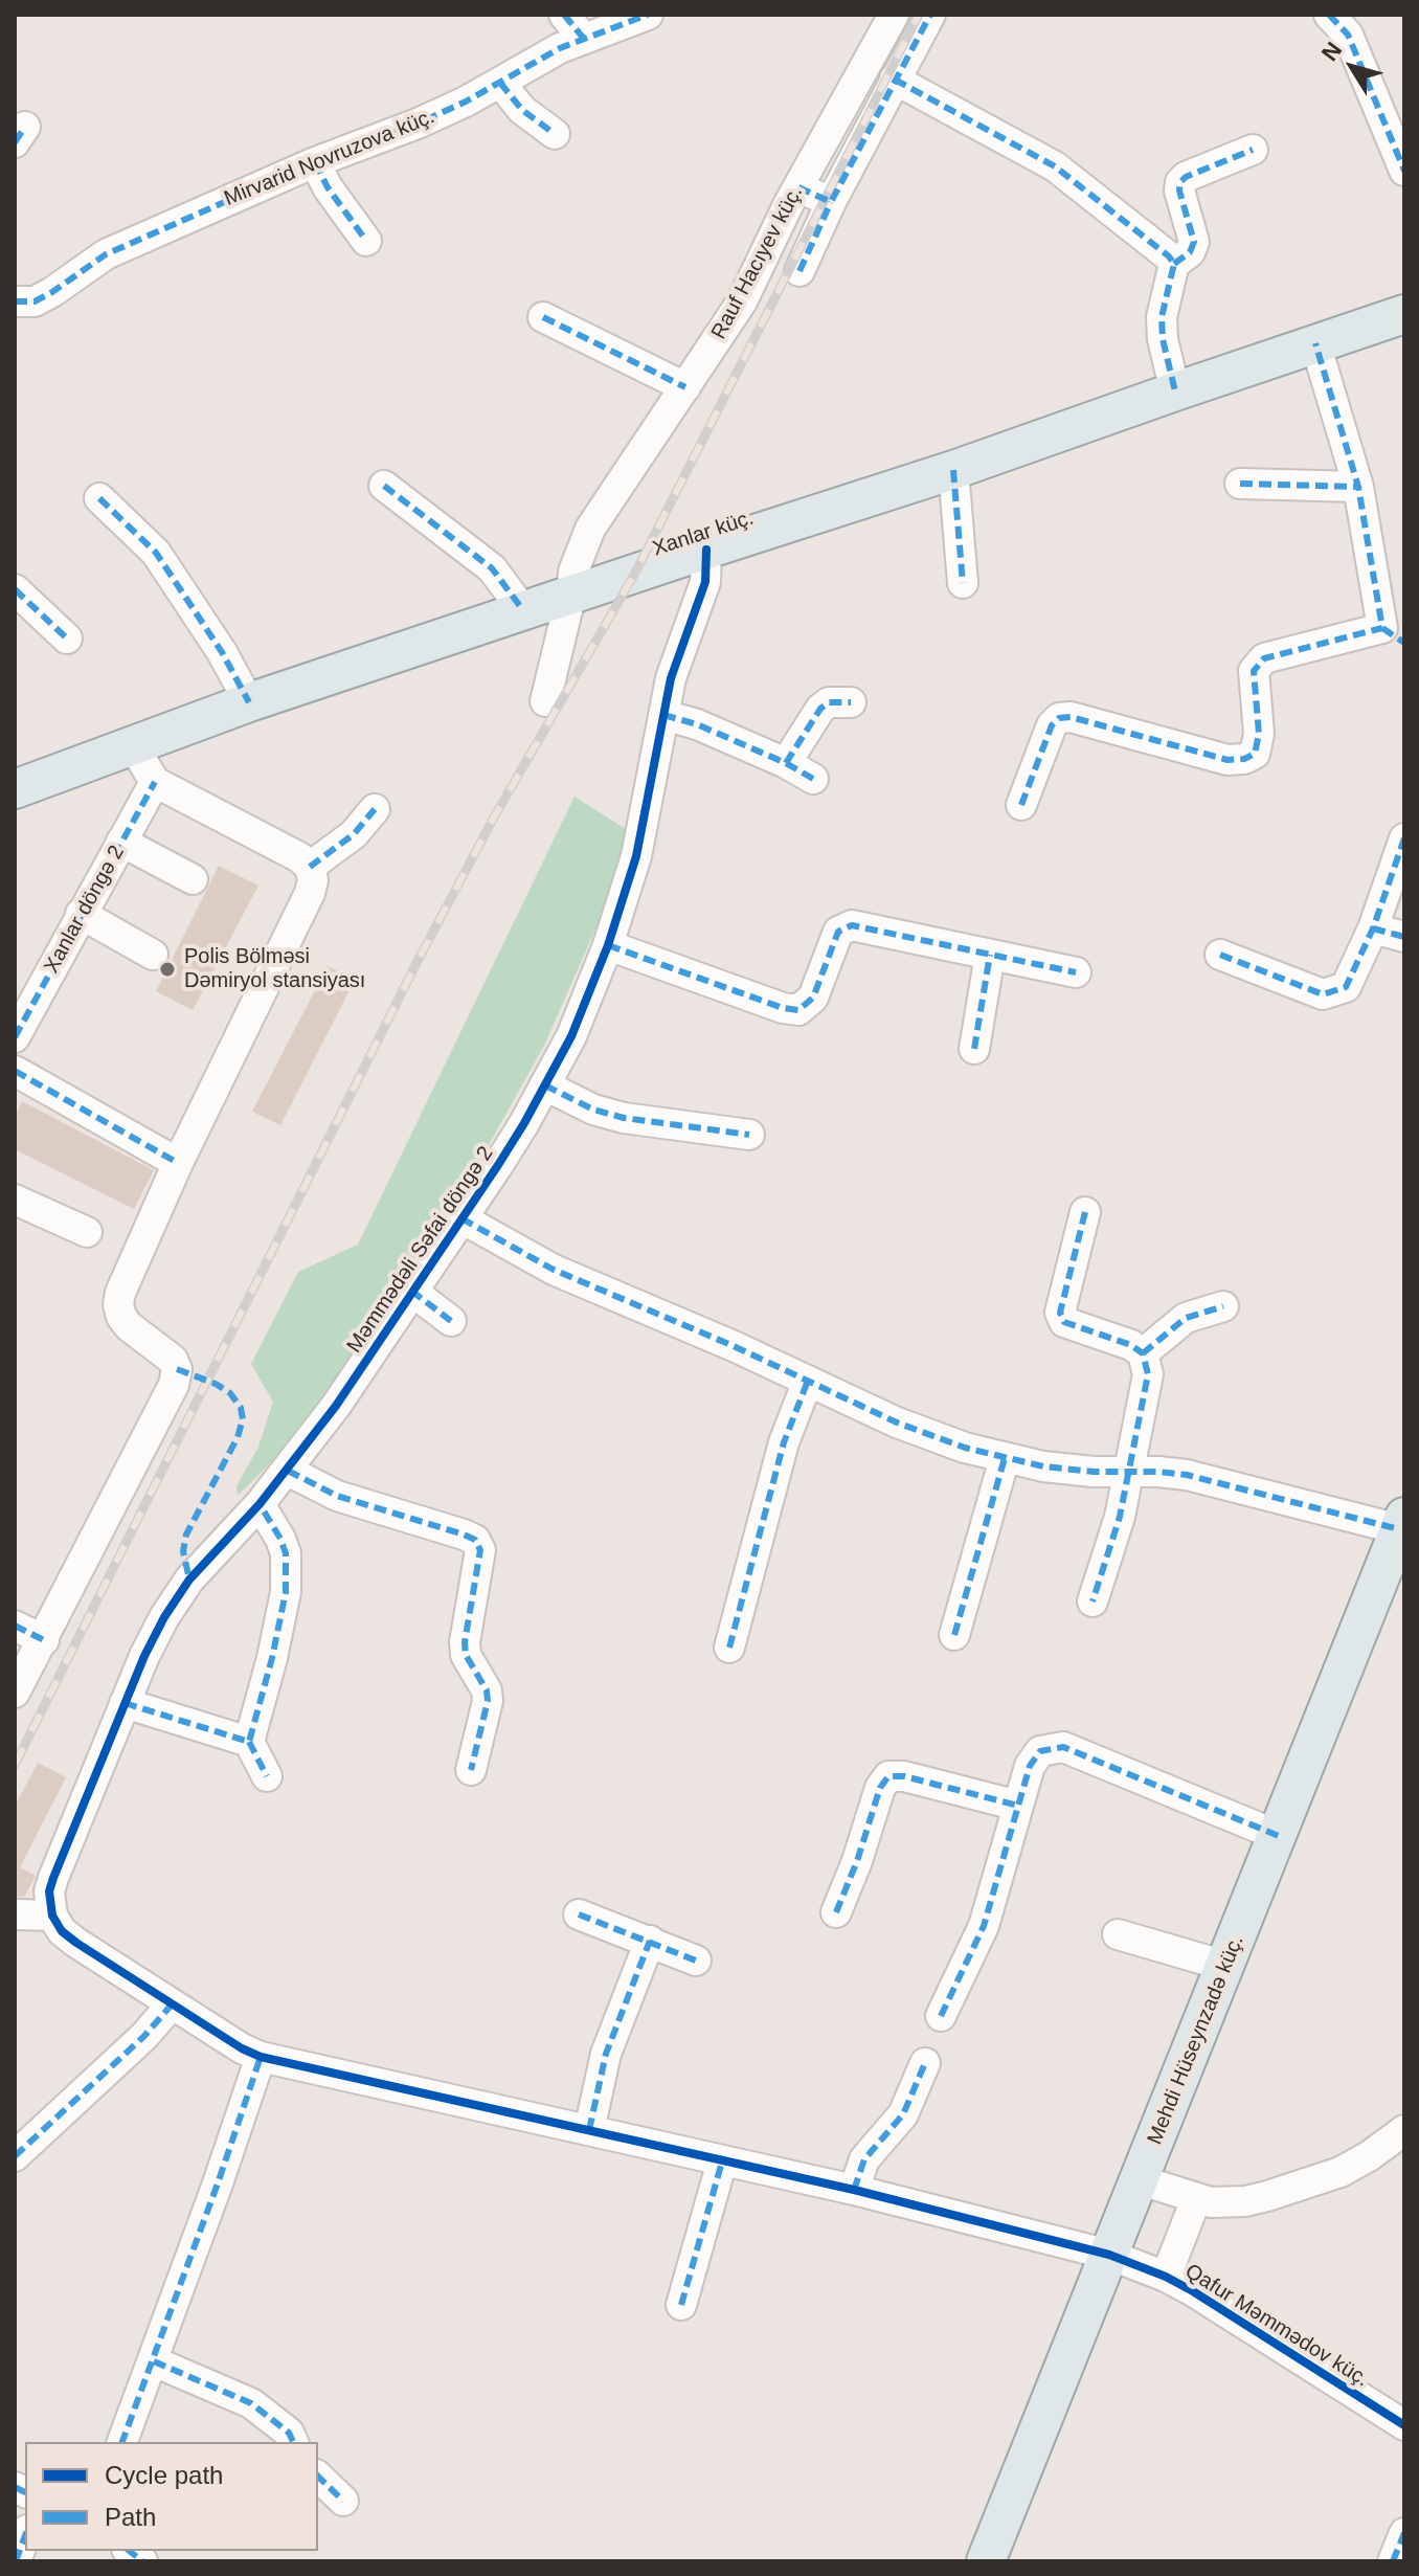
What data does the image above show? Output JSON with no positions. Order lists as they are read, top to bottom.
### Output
{
  "streets": {
    "main road": ["Xanlar küç.", "Mehdi Hüseynzadə küç."],
    "street": [
      "Mirvarid Novruzova küç.",
      "Rauf Hacıyev küç.",
      "Xanlar döngə 2",
      "Məmmədəli Səfai döngə 2",
      "Qafur Məmmədov küç."
    ]
  },
  "crossings": [
    ["Rauf Hacıyev küç.", "Xanlar küç."],
    ["Xanlar küç.", "Məmmədəli Səfai döngə 2"],
    ["Məmmədəli Səfai döngə 2", "Qafur Məmmədov küç."],
    ["Mehdi Hüseynzadə küç.", "Qafur Məmmədov küç."]
  ],
  "places": ["Polis Bölməsi Dəmiryol stansiyası"],
  "legend": ["Cycle path", "Path"],
  "north": "top left"
}
